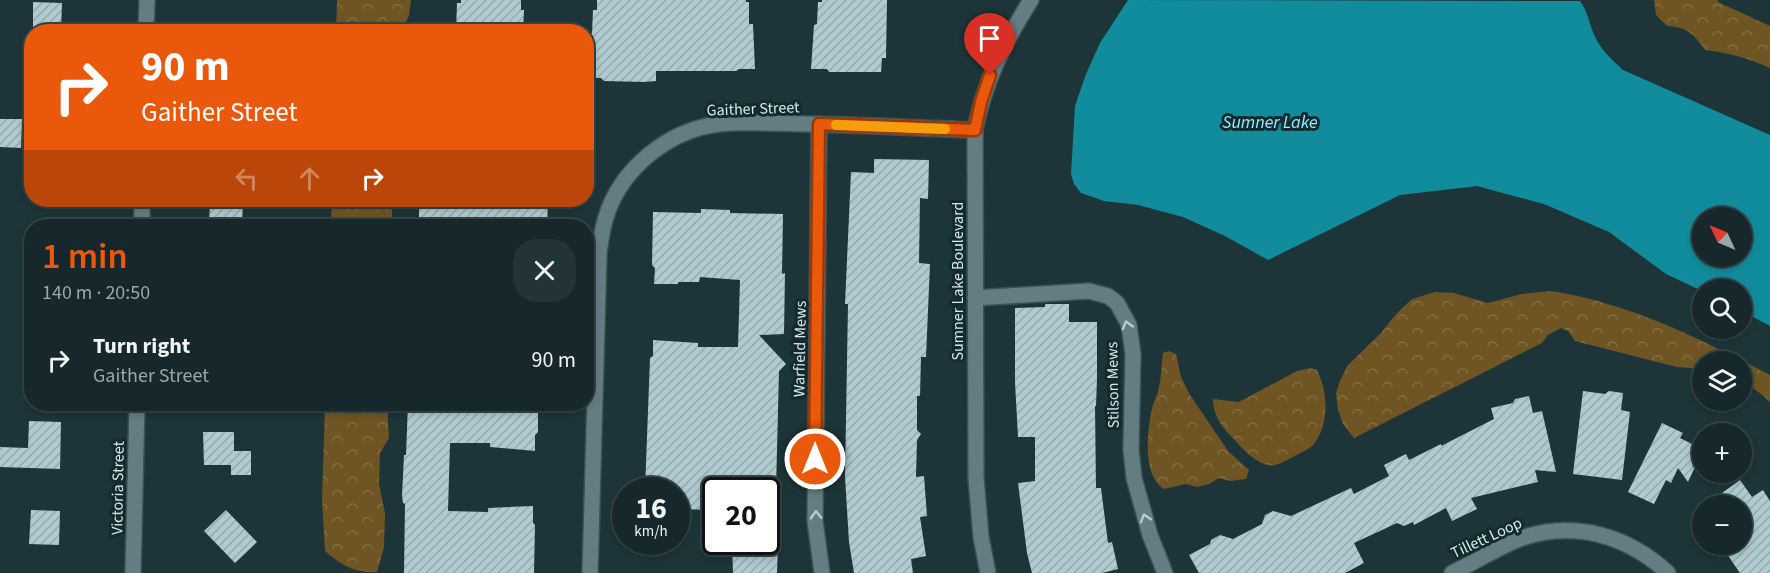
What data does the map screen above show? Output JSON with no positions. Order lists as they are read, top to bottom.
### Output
{
  "streets": {
    "street": [
      "Gaither Street",
      "Sumner Lake Boulevard",
      "Warfield Mews",
      "Stilson Mews",
      "Victoria Street",
      "Tillett Loop"
    ]
  },
  "crossings": [
    ["Gaither Street", "Sumner Lake Boulevard"],
    ["Gaither Street", "Warfield Mews"],
    ["Sumner Lake Boulevard", "Stilson Mews"]
  ],
  "one_way": ["Warfield Mews"],
  "water": ["Sumner Lake"],
  "north": "top left",
  "page": {
    "turn": ["90 m", "Gaither Street"],
    "map_buttons": ["+", "−"],
    "heading": ["1 min", "140 m · 20:50"],
    "list": [
      {
        "name": "Turn right",
        "note": "Gaither Street",
        "value": "90 m"
      }
    ],
    "speed": "16 km/h",
    "limit": "20"
  }
}
